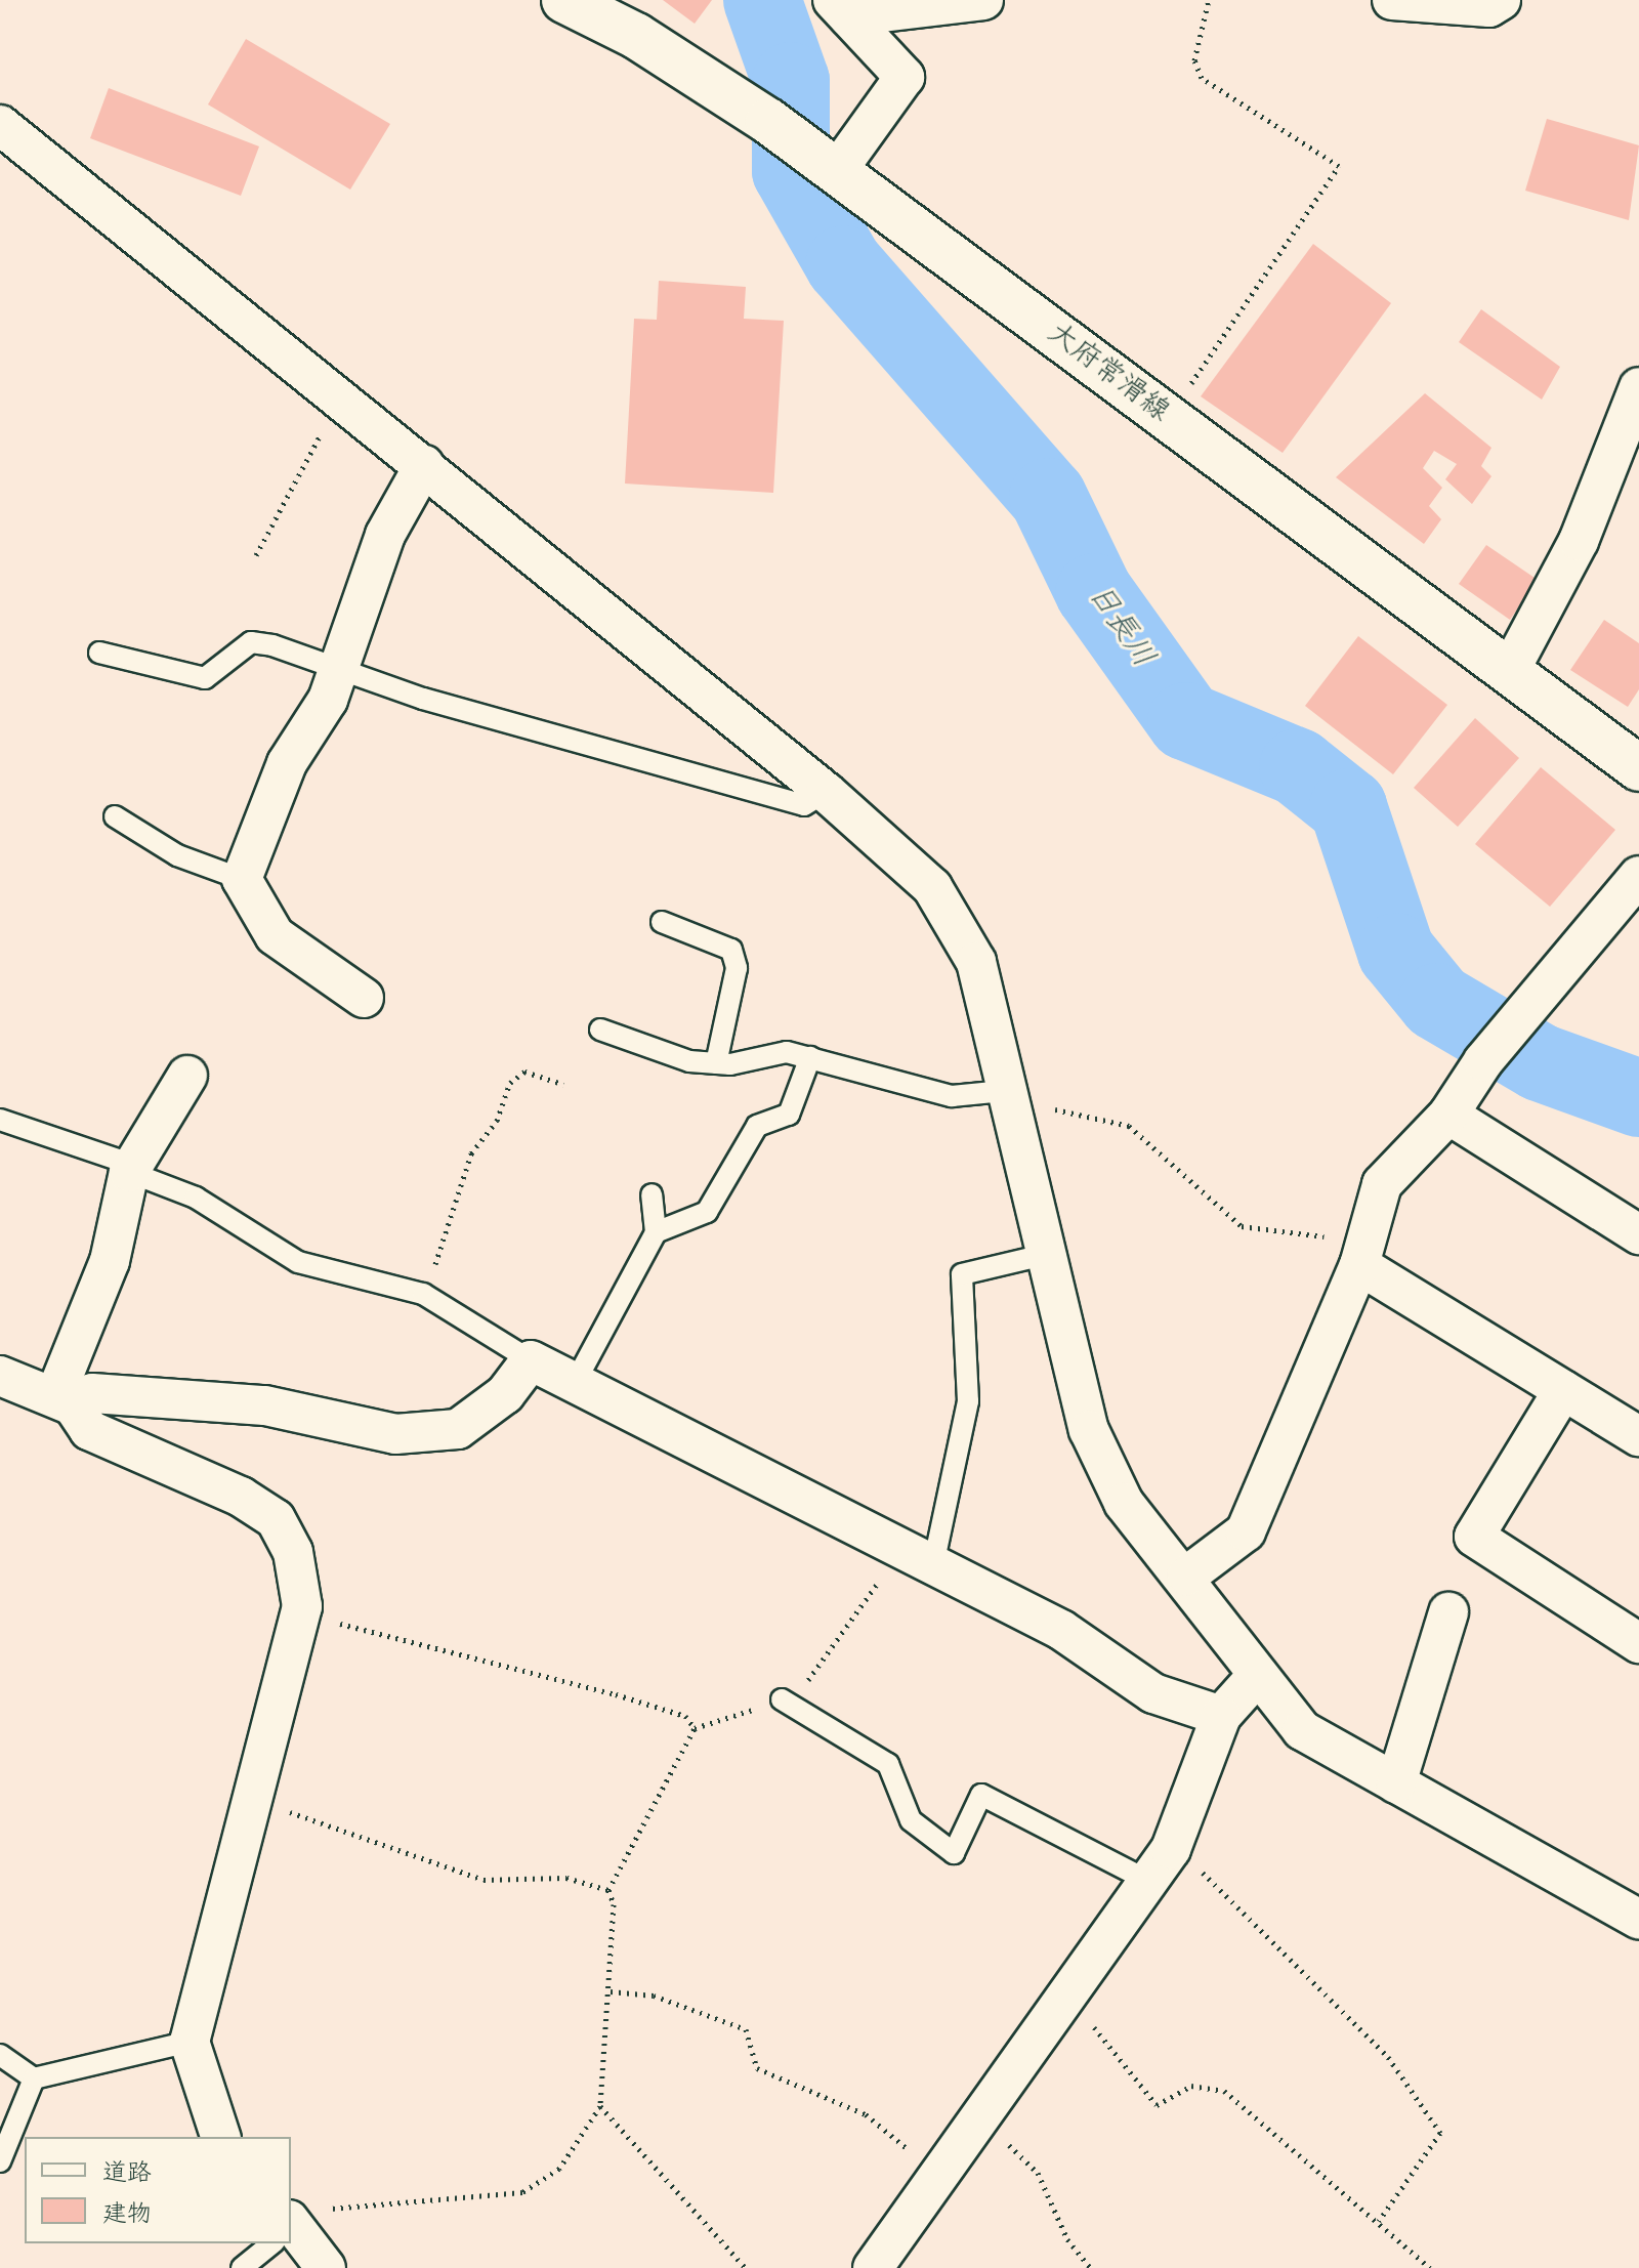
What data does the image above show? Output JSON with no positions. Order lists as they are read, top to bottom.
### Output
{
  "streets": {
    "main road": ["大府常滑線"]
  },
  "water": ["日長川"],
  "legend": ["道路", "建物"]
}
